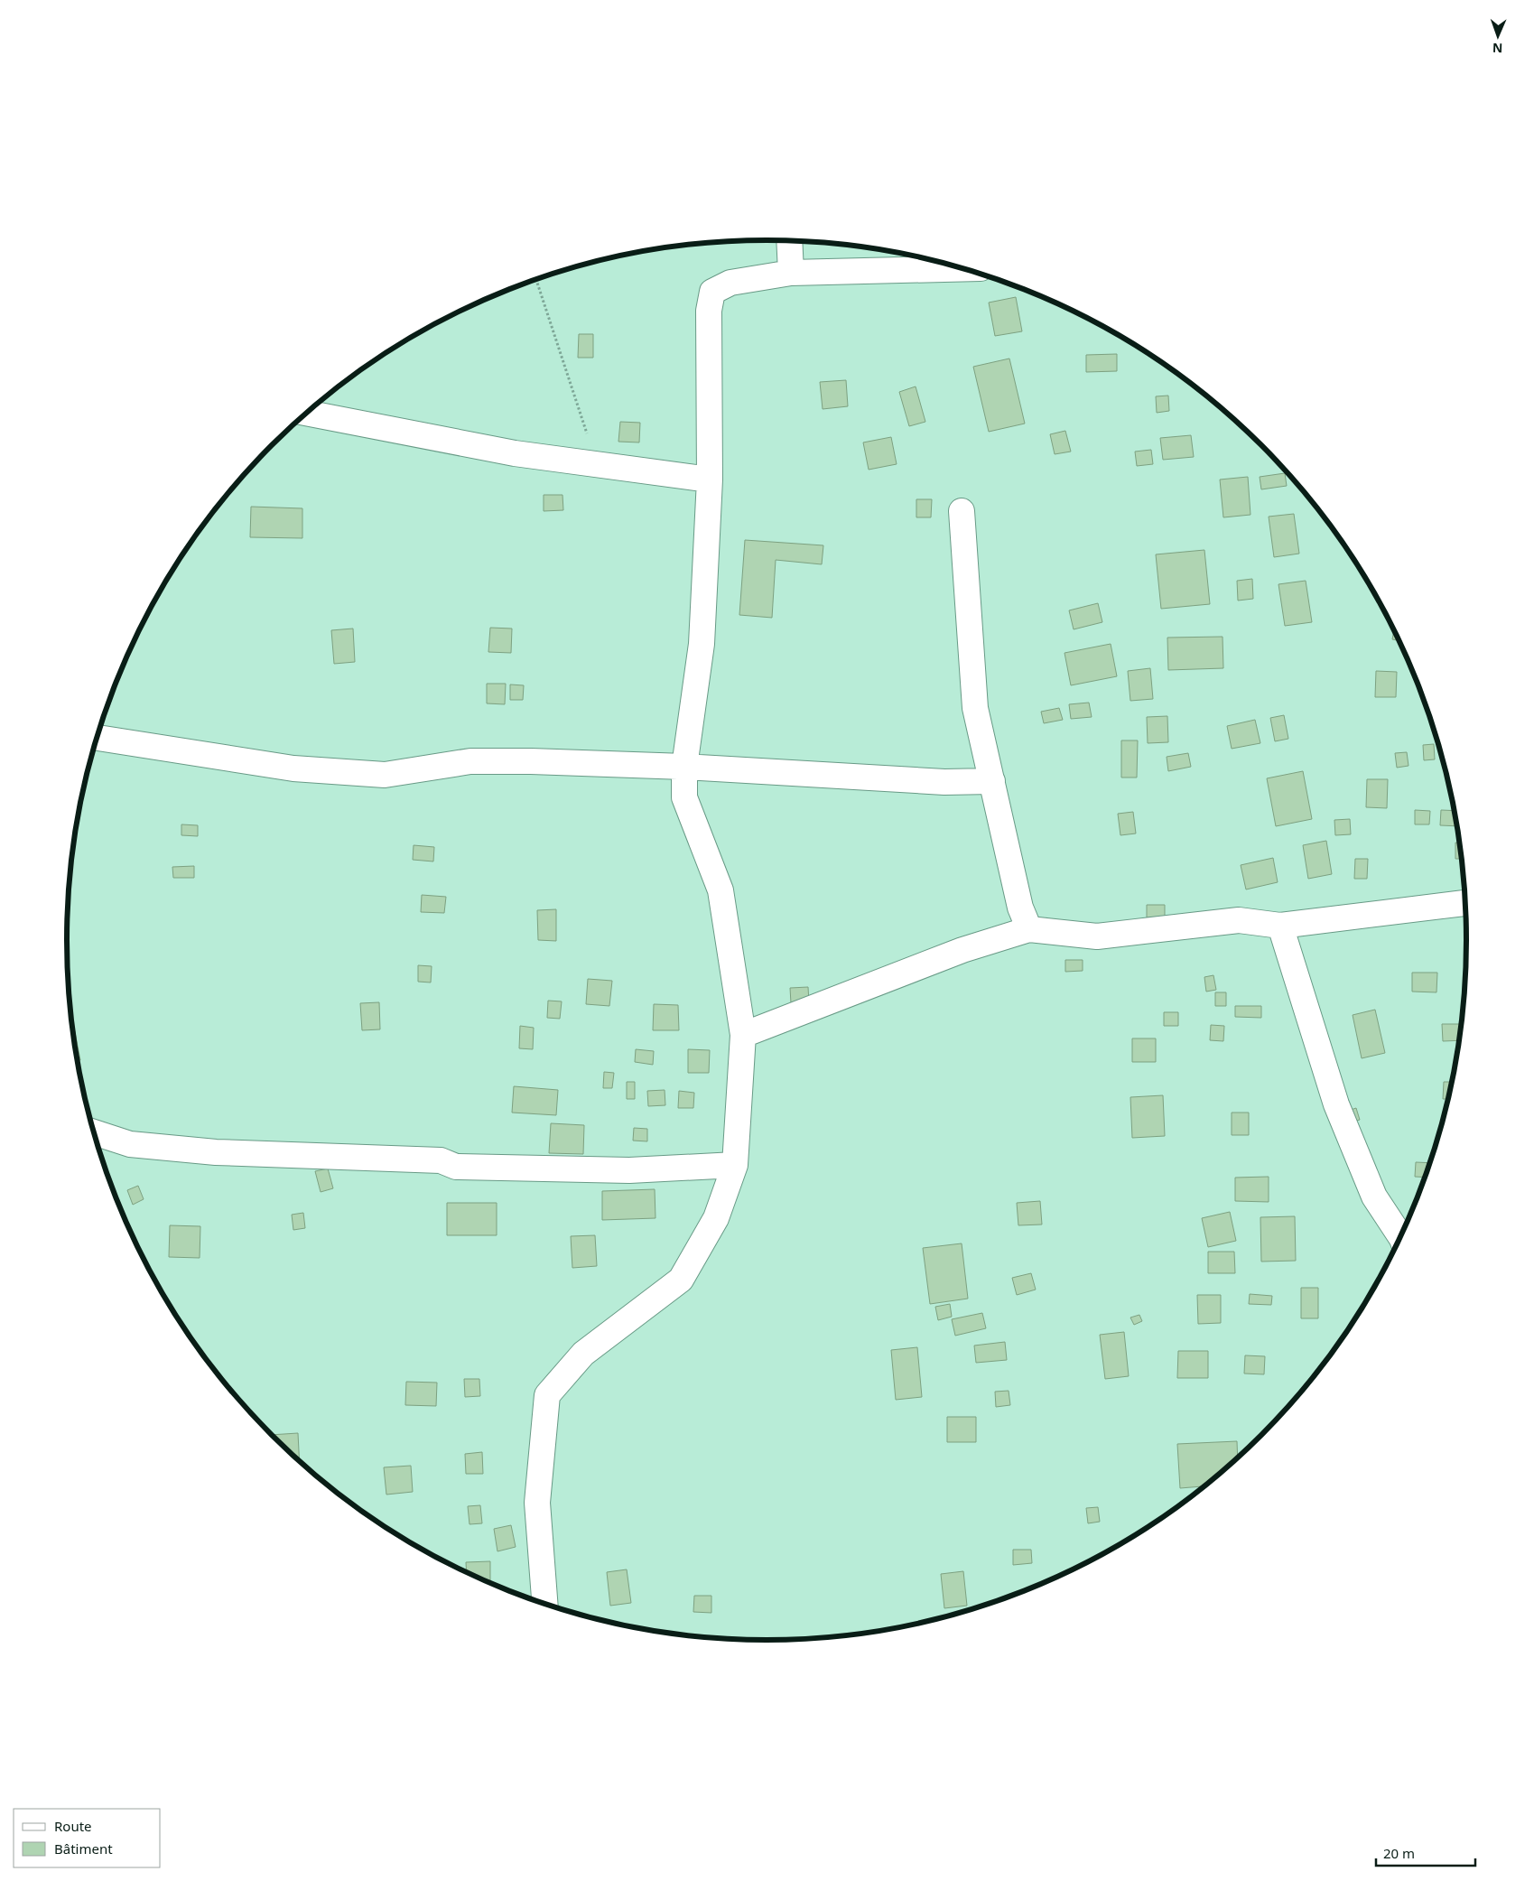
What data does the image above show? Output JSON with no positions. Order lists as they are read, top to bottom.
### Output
{
  "legend": ["Route", "Bâtiment"],
  "scale_bar": "20 m",
  "north": "bottom"
}
